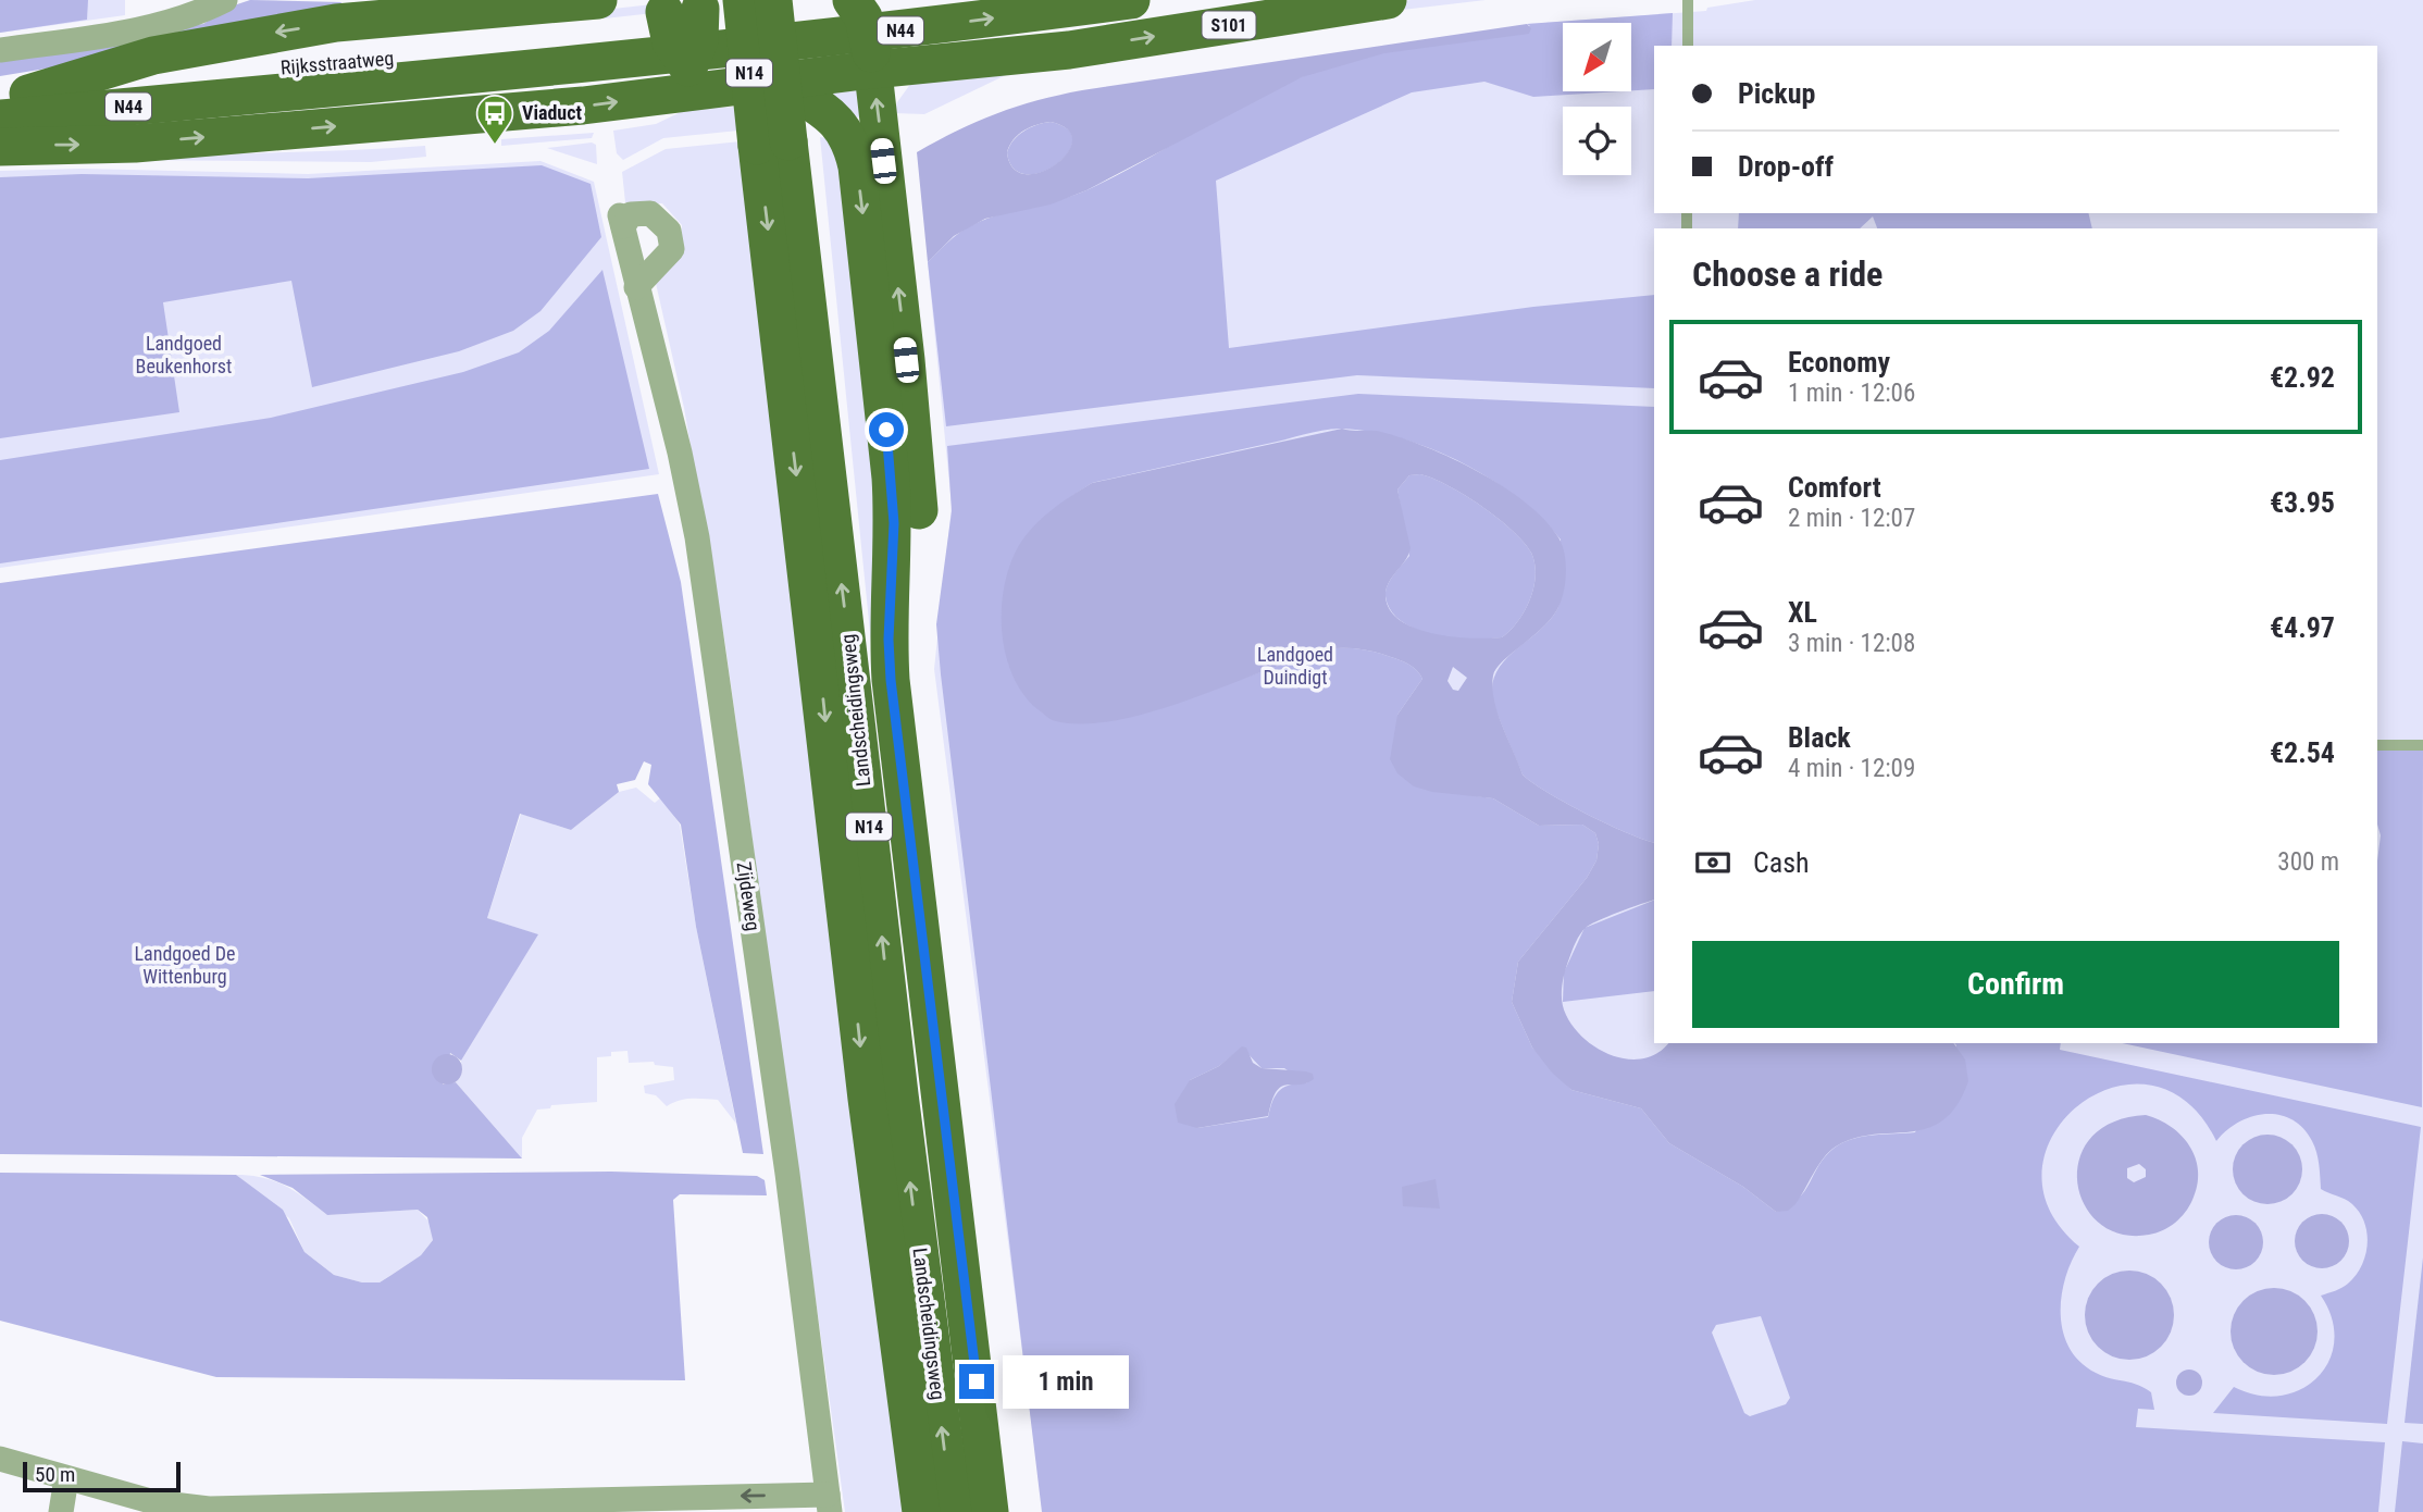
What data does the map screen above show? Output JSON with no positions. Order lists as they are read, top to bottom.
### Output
{
  "streets": {
    "main road": [
      "S101",
      "N44",
      "Rijksstraatweg",
      "N14",
      "Landscheidingsweg"
    ],
    "street": ["Zijdeweg"]
  },
  "crossings": [
    ["S101", "N44"],
    ["N44", "Rijksstraatweg"],
    ["N44", "N14"]
  ],
  "parks": ["Landgoed Beukenhorst", "Landgoed Duindigt", "Landgoed De Wittenburg"],
  "places": {
    "bus stop": ["Viaduct"]
  },
  "scale_bar": "50 m",
  "north": "bottom left",
  "page": {
    "banner": ["Pickup", "Drop-off"],
    "heading": "Choose a ride",
    "list": [
      {
        "name": "Economy",
        "note": "1 min · 12:06",
        "value": "€2.92"
      },
      {
        "name": "Comfort",
        "note": "2 min · 12:07",
        "value": "€3.95"
      },
      {
        "name": "XL",
        "note": "3 min · 12:08",
        "value": "€4.97"
      },
      {
        "name": "Black",
        "note": "4 min · 12:09",
        "value": "€2.54"
      }
    ],
    "pay": ["Cash", "300 m"],
    "buttons": "Confirm",
    "bubble": "1 min",
    "scale": "50 m"
  }
}
